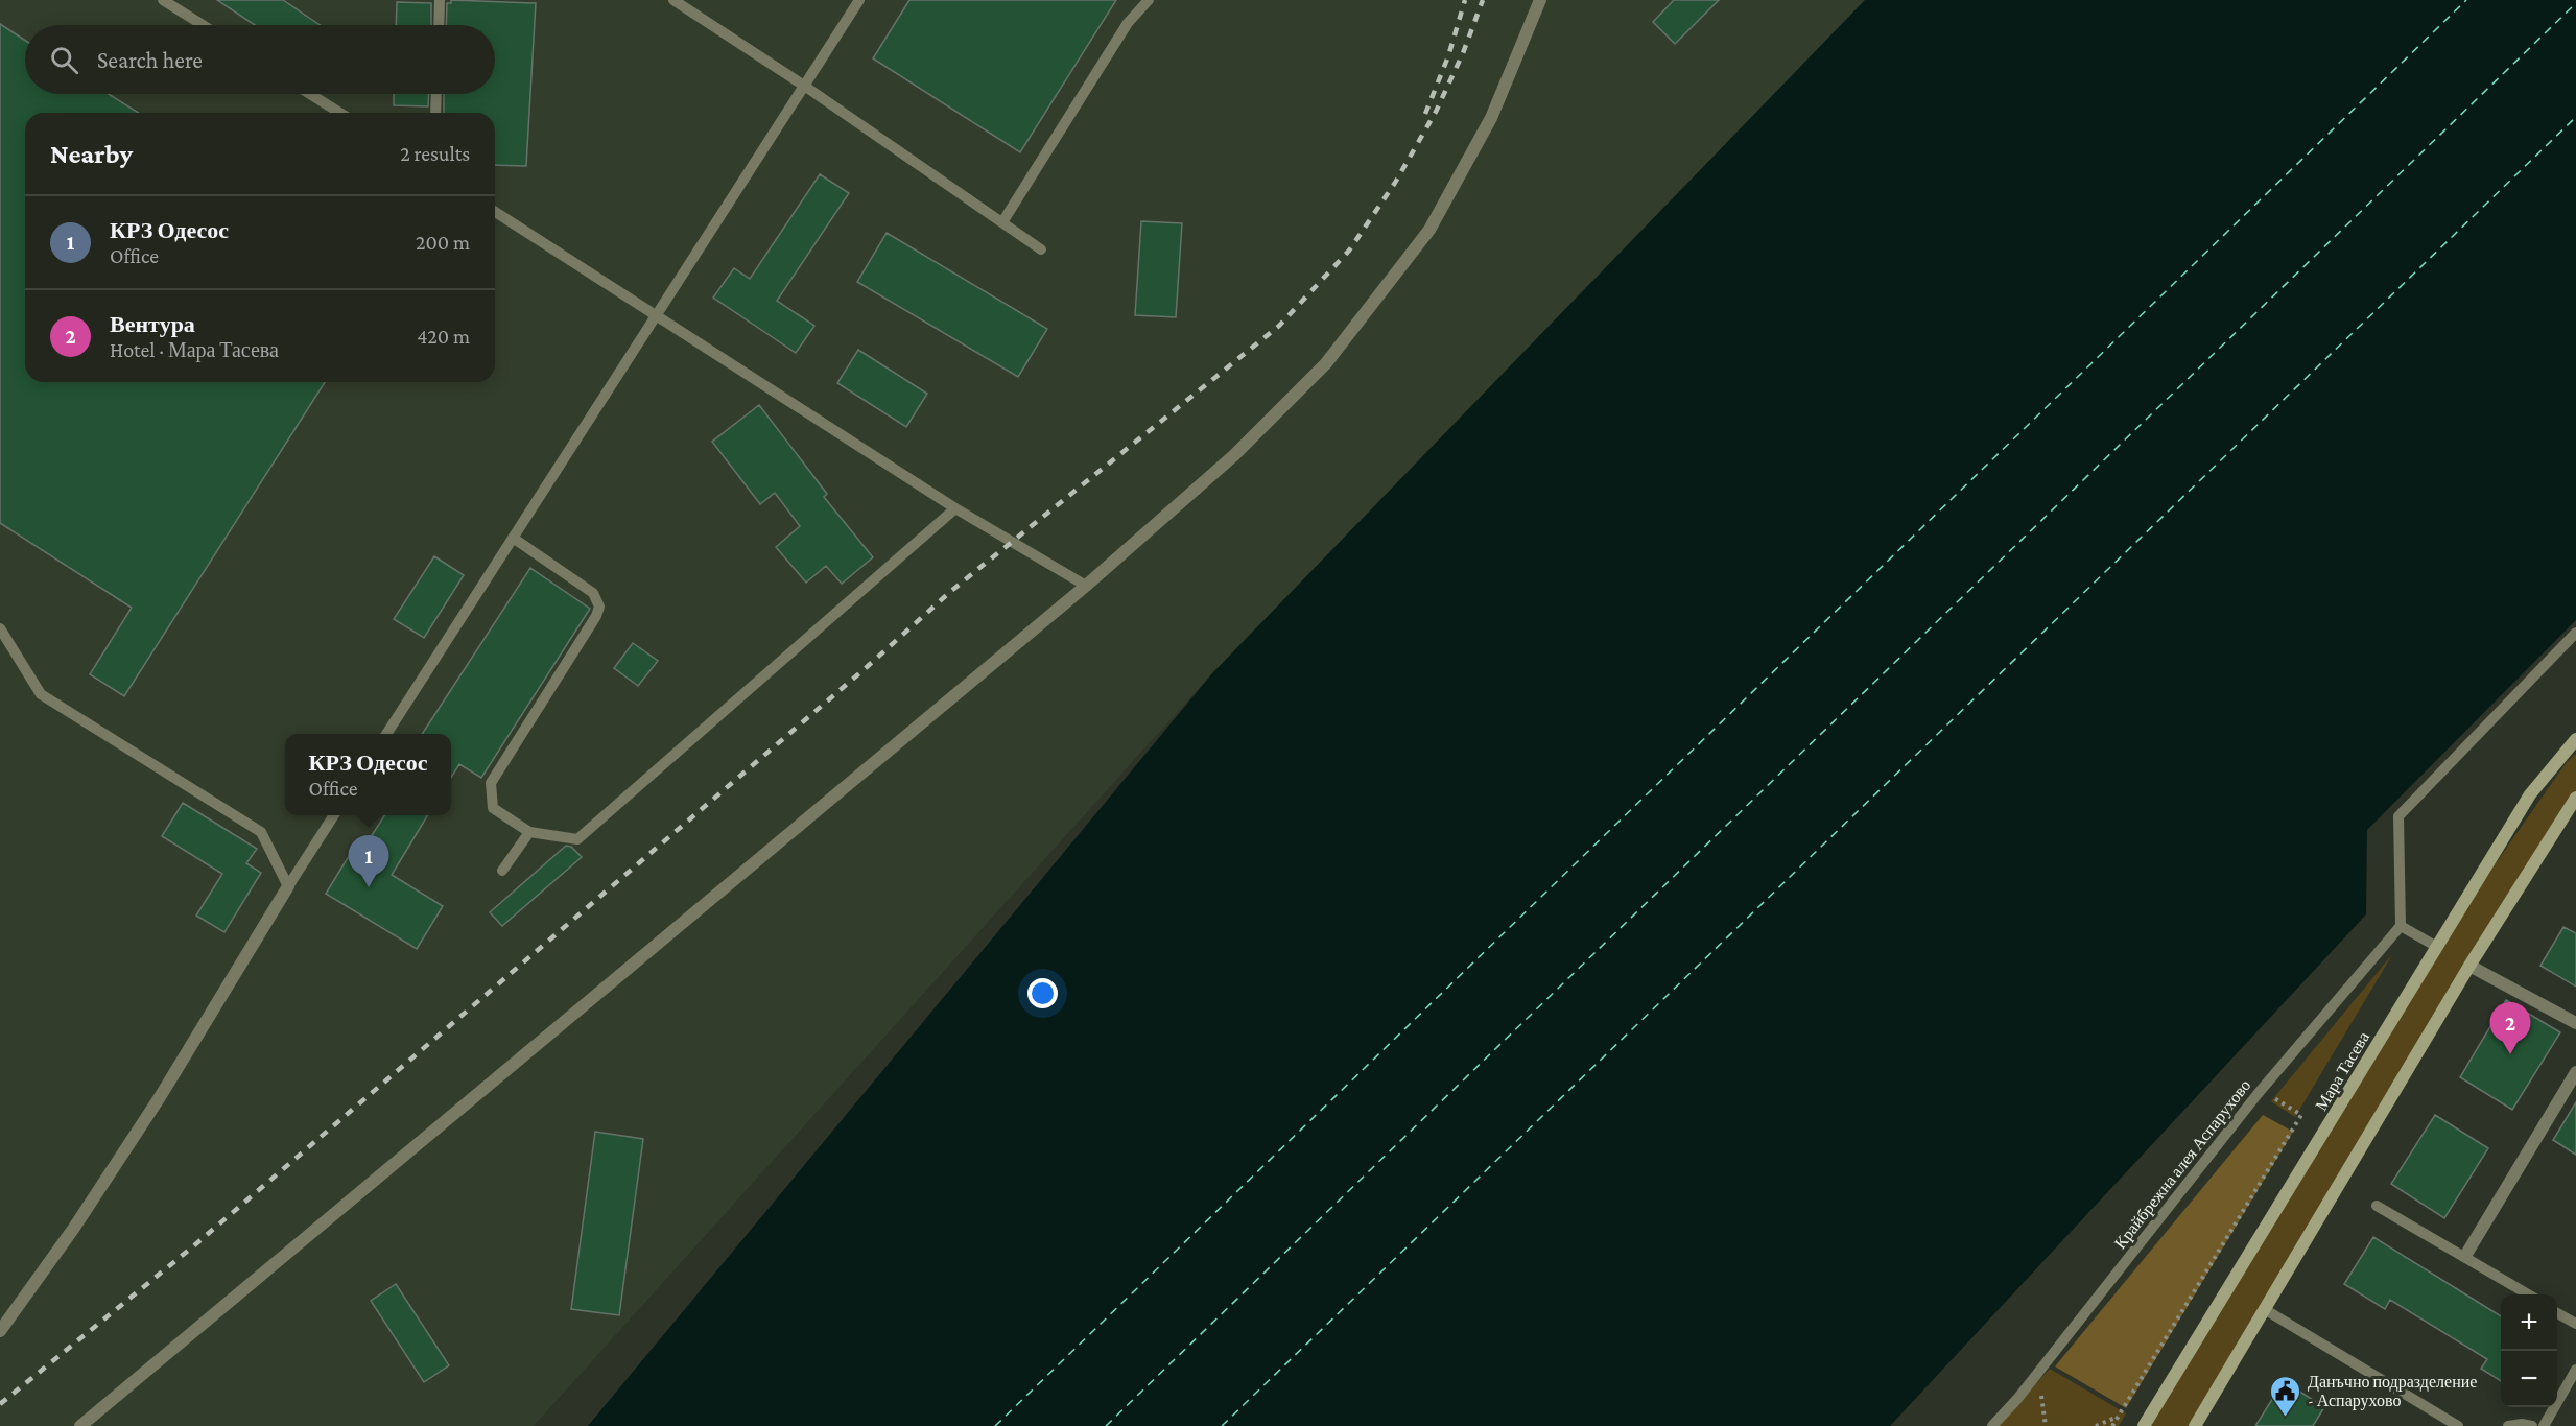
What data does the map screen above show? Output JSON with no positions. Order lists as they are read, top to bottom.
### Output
{
  "streets": {
    "main road": ["Мара Тасева"],
    "lane": ["Крайбрежна алея Аспарухово"]
  },
  "places": {
    "public building": ["Данъчно подразделение - Аспарухово"]
  },
  "page": {
    "search": "Search here",
    "heading": ["Nearby", "2 results"],
    "list": [
      {
        "mark": "1",
        "name": "КРЗ Одесос",
        "note": "Office",
        "value": "200 m"
      },
      {
        "mark": "2",
        "name": "Вентура",
        "note": "Hotel · Мара Тасева",
        "value": "420 m"
      }
    ],
    "popup": ["КРЗ Одесос", "Office"],
    "pins": ["1", "2"],
    "map_buttons": ["+", "−"]
  }
}
